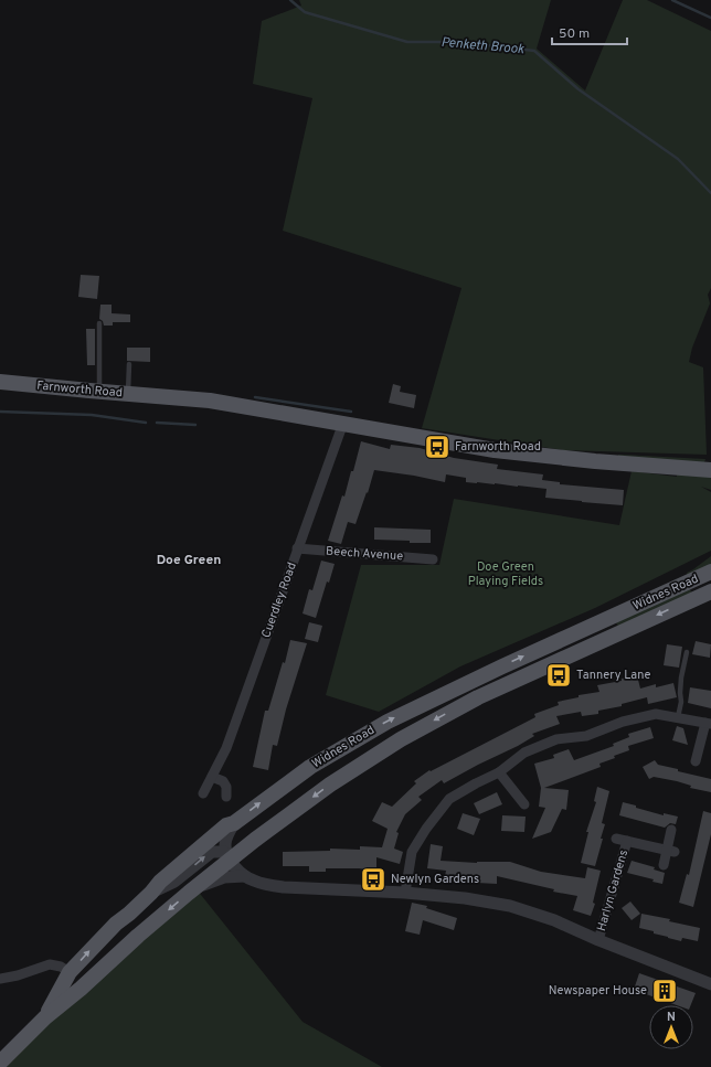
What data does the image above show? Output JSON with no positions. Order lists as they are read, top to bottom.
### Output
{
  "streets": {
    "main road": ["Farnworth Road", "Widnes Road"],
    "street": ["Beech Avenue", "Cuerdley Road", "Harlyn Gardens"]
  },
  "crossings": [
    ["Farnworth Road", "Cuerdley Road"],
    ["Beech Avenue", "Cuerdley Road"]
  ],
  "districts": ["Doe Green"],
  "water": ["Penketh Brook"],
  "parks": ["Doe Green Playing Fields"],
  "places": {
    "bus stop": ["Farnworth Road", "Tannery Lane", "Newlyn Gardens"],
    "building": ["Newspaper House"]
  },
  "scale_bar": "50 m",
  "north": "top"
}
